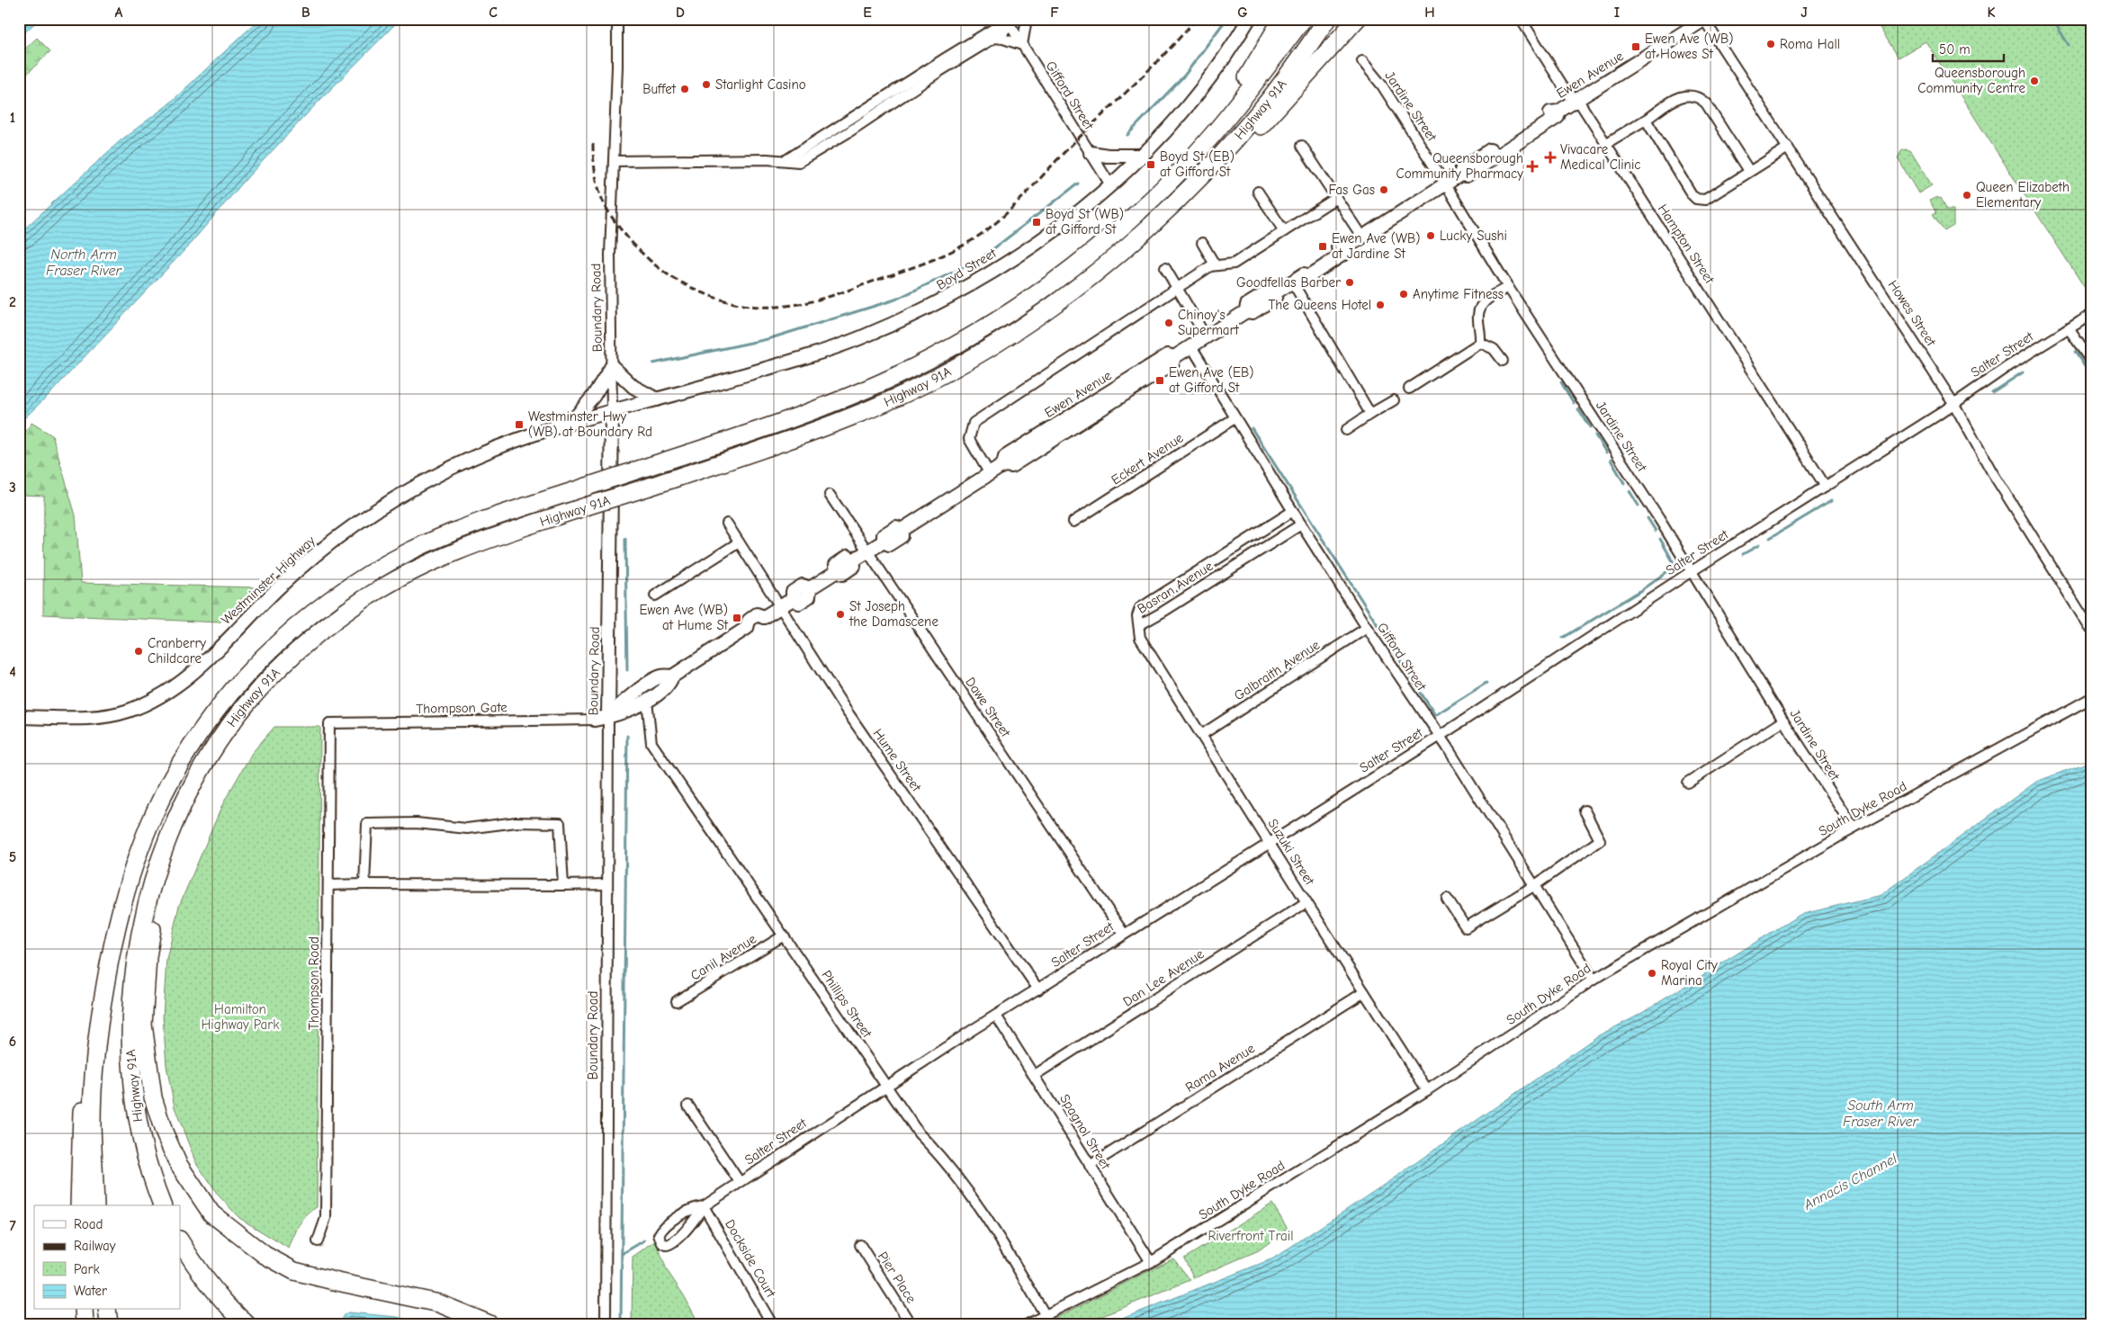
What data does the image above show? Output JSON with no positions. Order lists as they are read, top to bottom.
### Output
{
  "streets": {
    "highway": ["Highway 91A"],
    "street": [
      "Ewen Avenue",
      "Gifford Street",
      "Jardine Street",
      "Hampton Street",
      "Boyd Street",
      "Boundary Road",
      "Howes Street",
      "Salter Street",
      "Eckert Avenue",
      "Westminster Highway",
      "Basran Avenue",
      "Galbraith Avenue",
      "Dawe Street",
      "Thompson Gate",
      "Hume Street",
      "South Dyke Road",
      "Suzuki Street",
      "Canil Avenue",
      "Dan Lee Avenue",
      "Thompson Road",
      "Phillips Street",
      "Rama Avenue",
      "Spagnol Street",
      "Dockside Court",
      "Pier Place"
    ]
  },
  "crossings": [
    ["Ewen Avenue", "Gifford Street"],
    ["Ewen Avenue", "Jardine Street"],
    ["Ewen Avenue", "Hampton Street"],
    ["Ewen Avenue", "Boundary Road"],
    ["Ewen Avenue", "Howes Street"],
    ["Ewen Avenue", "Dawe Street"],
    ["Ewen Avenue", "Thompson Gate"],
    ["Ewen Avenue", "Hume Street"],
    ["Ewen Avenue", "Phillips Street"],
    ["Gifford Street", "Boyd Street"],
    ["Gifford Street", "Salter Street"],
    ["Gifford Street", "Eckert Avenue"],
    ["Gifford Street", "Basran Avenue"],
    ["Gifford Street", "Galbraith Avenue"],
    ["Gifford Street", "South Dyke Road"],
    ["Jardine Street", "Salter Street"],
    ["Jardine Street", "South Dyke Road"],
    ["Hampton Street", "Salter Street"],
    ["Boyd Street", "Boundary Road"],
    ["Boyd Street", "Westminster Highway"],
    ["Boundary Road", "Westminster Highway"],
    ["Howes Street", "Salter Street"],
    ["Salter Street", "Dawe Street"],
    ["Salter Street", "Hume Street"],
    ["Salter Street", "Suzuki Street"],
    ["Salter Street", "Phillips Street"],
    ["Salter Street", "Spagnol Street"],
    ["Salter Street", "Dockside Court"],
    ["Basran Avenue", "Suzuki Street"],
    ["Galbraith Avenue", "Suzuki Street"],
    ["Thompson Gate", "Thompson Road"],
    ["South Dyke Road", "Suzuki Street"],
    ["South Dyke Road", "Phillips Street"],
    ["South Dyke Road", "Spagnol Street"],
    ["Suzuki Street", "Dan Lee Avenue"],
    ["Suzuki Street", "Rama Avenue"],
    ["Canil Avenue", "Phillips Street"],
    ["Dan Lee Avenue", "Spagnol Street"],
    ["Rama Avenue", "Spagnol Street"]
  ],
  "water": ["North Arm Fraser River", "South Arm Fraser River", "Annacis Channel"],
  "parks": ["Hamilton Highway Park", "Riverfront Trail"],
  "places": {
    "other": [
      "Roma Hall",
      "Queensborough Community Centre",
      "Starlight Casino",
      "Buffet",
      "Fas Gas",
      "Queen Elizabeth Elementary",
      "Lucky Sushi",
      "Goodfellas Barber",
      "Anytime Fitness",
      "The Queens Hotel",
      "Chinoy's Supermart",
      "St Joseph the Damascene",
      "Cranberry Childcare",
      "Royal City Marina"
    ],
    "transit": [
      "Ewen Ave (WB) at Howes St",
      "Boyd St (EB) at Gifford St",
      "Boyd St (WB) at Gifford St",
      "Ewen Ave (WB) at Jardine St",
      "Ewen Ave (EB) at Gifford St",
      "Westminster Hwy (WB) at Boundary Rd",
      "Ewen Ave (WB) at Hume St"
    ],
    "health": ["Vivacare Medical Clinic", "Queensborough Community Pharmacy"]
  },
  "legend": [
    "Road",
    "Railway",
    "Park",
    "Water"
  ],
  "scale_bar": "50 m",
  "grid": {
    "columns": [
      "A",
      "B",
      "C",
      "D",
      "E",
      "F",
      "G",
      "H",
      "I",
      "J",
      "K"
    ],
    "rows": [
      "1",
      "2",
      "3",
      "4",
      "5",
      "6",
      "7"
    ]
  }
}
